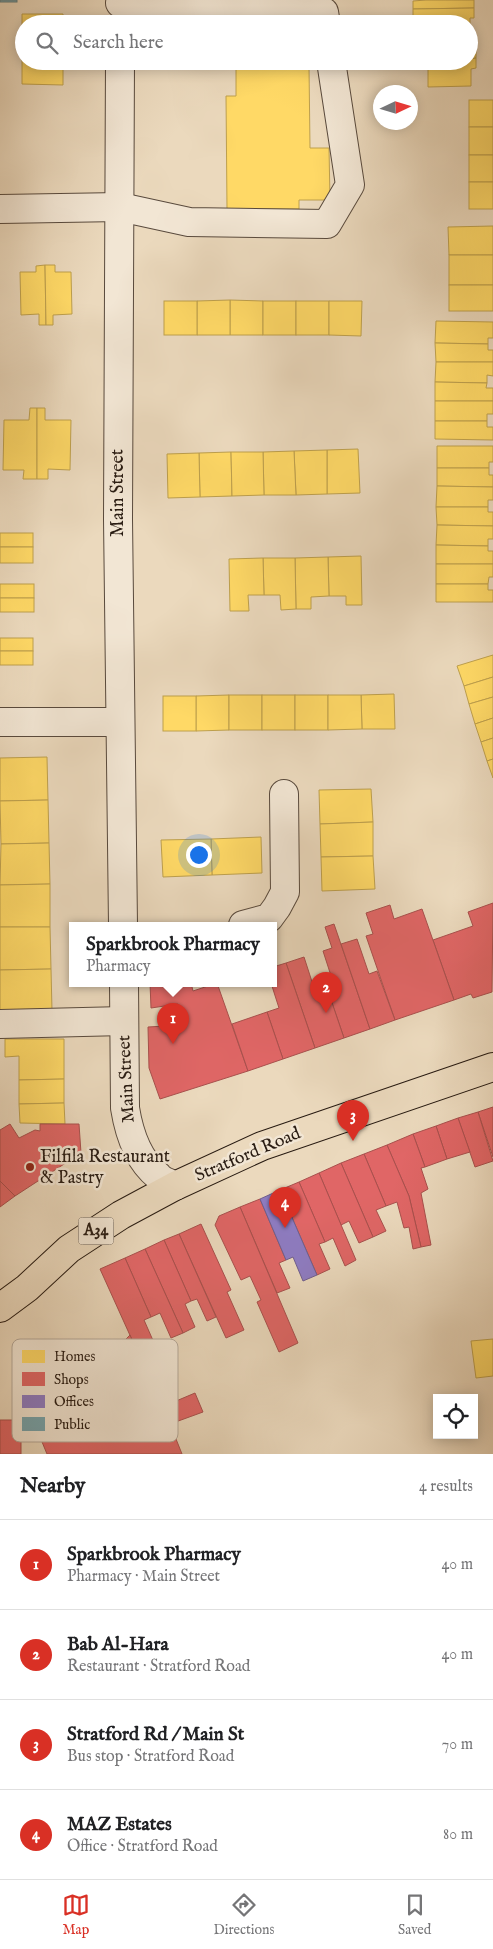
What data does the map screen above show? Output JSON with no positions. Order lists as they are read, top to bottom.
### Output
{
  "streets": {
    "highway": ["Stratford Road", "A34"],
    "street": ["Main Street"]
  },
  "crossings": [
    ["Main Street", "Stratford Road"]
  ],
  "places": ["Filfila Restaurant & Pastry"],
  "legend": [
    "Homes",
    "Shops",
    "Offices",
    "Public"
  ],
  "north": "right",
  "page": {
    "search": "Search here",
    "popup": ["Sparkbrook Pharmacy", "Pharmacy"],
    "pins": [
      "2",
      "1",
      "3",
      "4"
    ],
    "heading": ["Nearby", "4 results"],
    "list": [
      {
        "mark": "1",
        "name": "Sparkbrook Pharmacy",
        "note": "Pharmacy · Main Street",
        "value": "40 m"
      },
      {
        "mark": "2",
        "name": "Bab Al-Hara",
        "note": "Restaurant · Stratford Road",
        "value": "40 m"
      },
      {
        "mark": "3",
        "name": "Stratford Rd / Main St",
        "note": "Bus stop · Stratford Road",
        "value": "70 m"
      },
      {
        "mark": "4",
        "name": "MAZ Estates",
        "note": "Office · Stratford Road",
        "value": "80 m"
      }
    ],
    "nav": ["Map", "Directions", "Saved"]
  }
}
